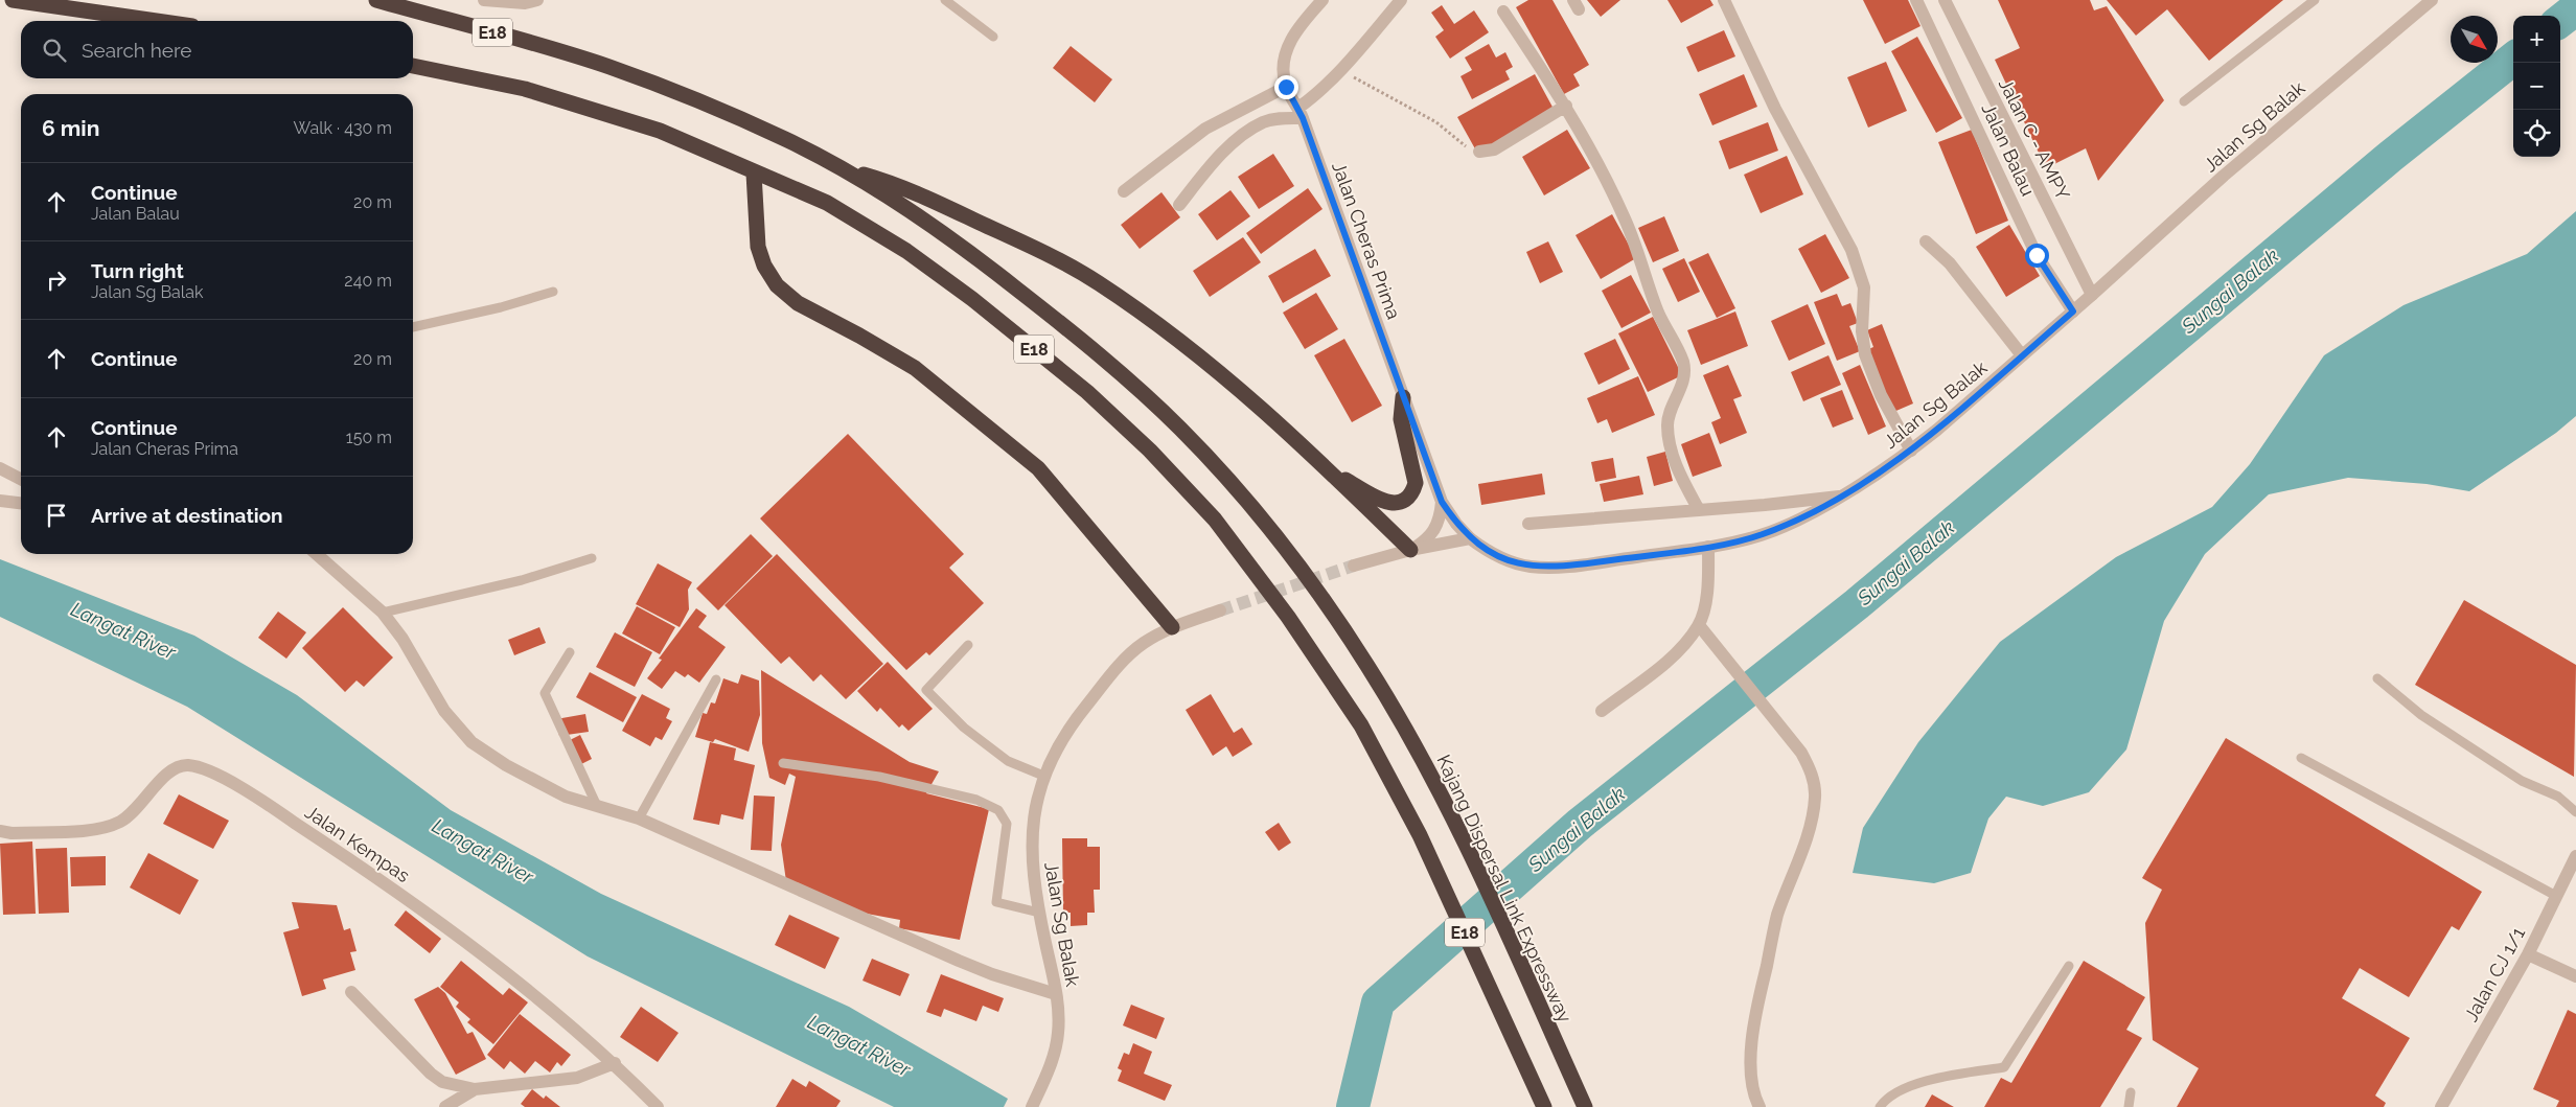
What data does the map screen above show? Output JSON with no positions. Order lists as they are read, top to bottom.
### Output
{
  "streets": {
    "highway": ["E18", "Kajang Dispersal Link Expressway"],
    "street": [
      "Jalan Sg Balak",
      "Jalan C - AMPY",
      "Jalan Balau",
      "Jalan Cheras Prima",
      "Jalan Kempas",
      "Jalan CJ 1/1"
    ]
  },
  "crossings": [
    ["Jalan Sg Balak", "Jalan C - AMPY"],
    ["Jalan Sg Balak", "Jalan Balau"],
    ["Jalan Sg Balak", "Jalan Cheras Prima"]
  ],
  "water": ["Sungai Balak", "Langat River"],
  "north": "bottom right",
  "page": {
    "map_buttons": ["+", "−"],
    "search": "Search here",
    "heading": ["6 min", "Walk · 430 m"],
    "list": [
      ["Continue", "Jalan Balau", "20 m"],
      ["Turn right", "Jalan Sg Balak", "240 m"],
      ["Continue", "20 m"],
      ["Continue", "Jalan Cheras Prima", "150 m"],
      "Arrive at destination"
    ]
  }
}
